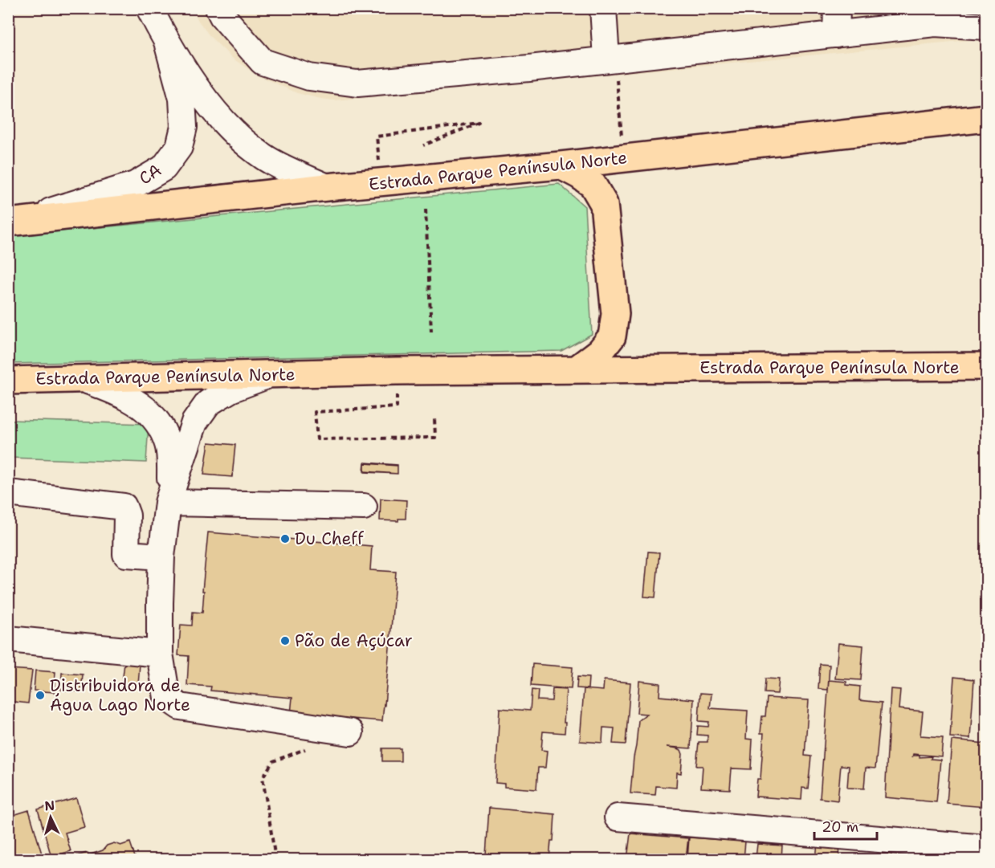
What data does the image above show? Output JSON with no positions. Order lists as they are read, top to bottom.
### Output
{
  "streets": {
    "main road": ["Estrada Parque Península Norte"],
    "street": ["CA"]
  },
  "crossings": [
    ["Estrada Parque Península Norte", "CA"]
  ],
  "places": ["Du Cheff", "Pão de Açúcar", "Distribuidora de Água Lago Norte"],
  "scale_bar": "20 m",
  "north": "top"
}
